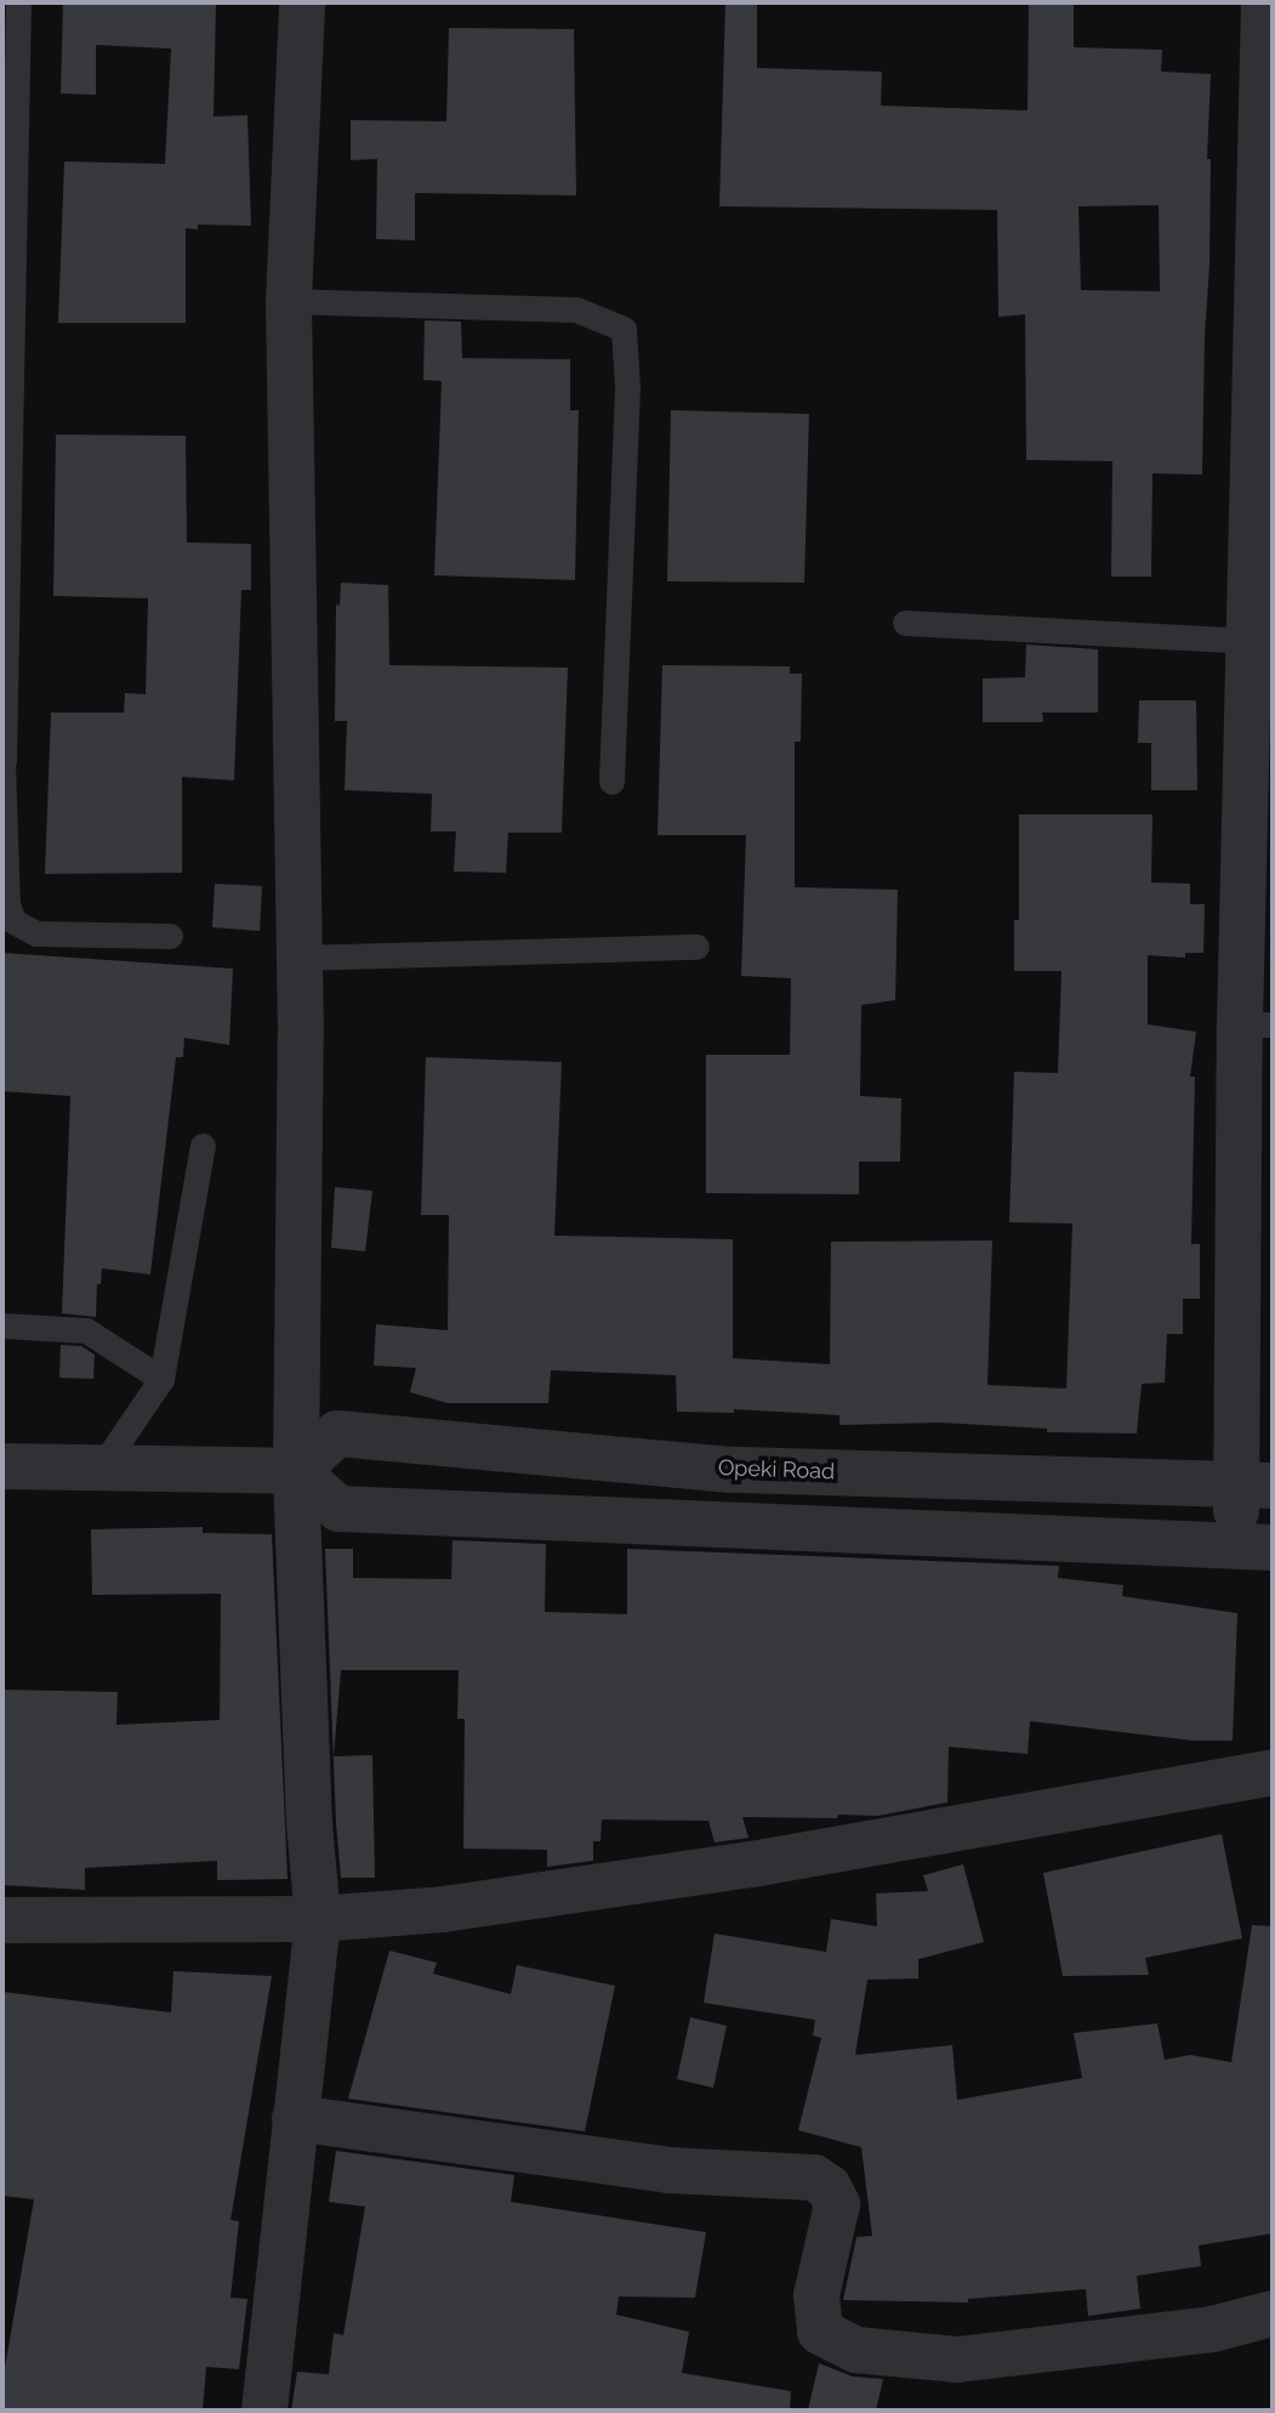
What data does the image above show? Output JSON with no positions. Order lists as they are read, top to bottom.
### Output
{
  "streets": {
    "street": ["Opeki Road"]
  }
}
